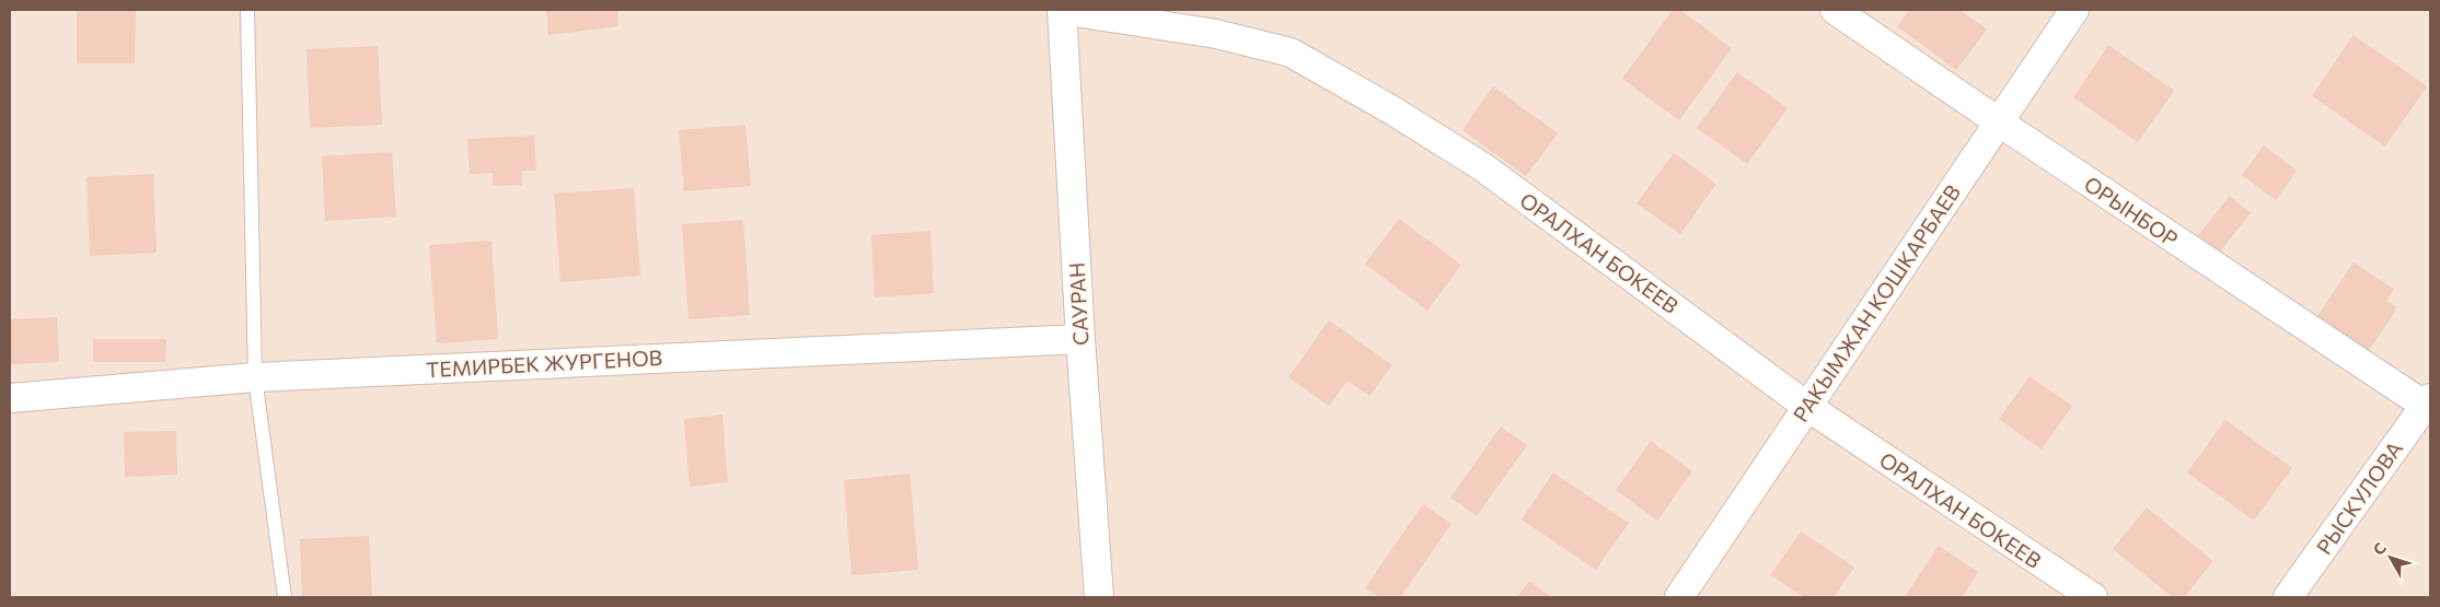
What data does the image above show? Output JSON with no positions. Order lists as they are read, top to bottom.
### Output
{
  "streets": {
    "street": [
      "ОРЫНБОР",
      "ОРАЛХАН БОКЕЕВ",
      "РАКЫМЖАН КОШКАРБАЕВ",
      "САУРАН",
      "ТЕМИРБЕК ЖУРГЕНОВ",
      "РЫСКУЛОВА"
    ]
  },
  "crossings": [
    ["ОРЫНБОР", "РАКЫМЖАН КОШКАРБАЕВ"],
    ["ОРЫНБОР", "РЫСКУЛОВА"],
    ["ОРАЛХАН БОКЕЕВ", "РАКЫМЖАН КОШКАРБАЕВ"],
    ["ОРАЛХАН БОКЕЕВ", "САУРАН"],
    ["САУРАН", "ТЕМИРБЕК ЖУРГЕНОВ"]
  ],
  "north": "top left"
}
